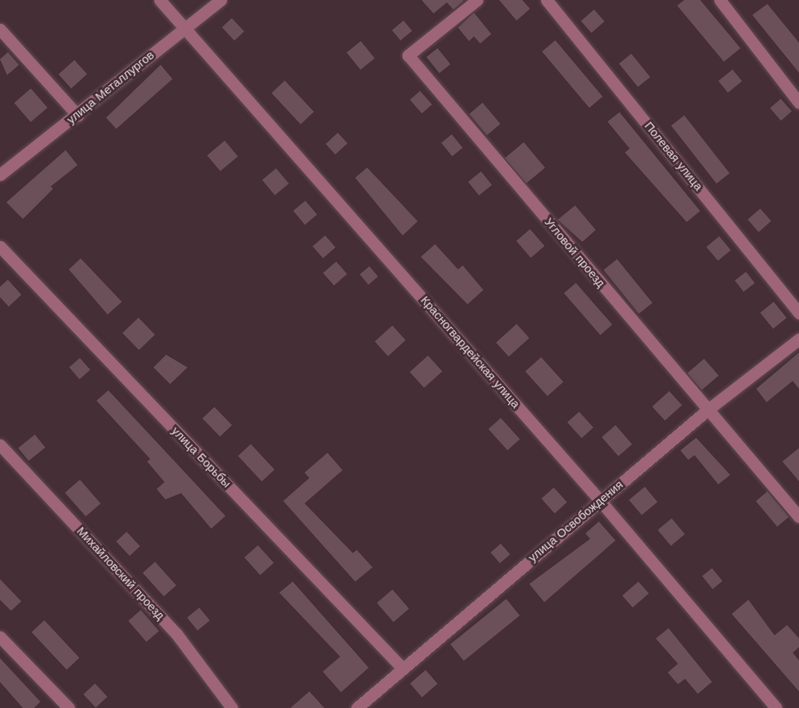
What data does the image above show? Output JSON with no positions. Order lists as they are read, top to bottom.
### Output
{
  "streets": {
    "street": [
      "улица Металлургов",
      "Полевая улица",
      "Угловой проезд",
      "Красногвардейская улица",
      "улица Борьбы",
      "улица Освобождения",
      "Михайловский проезд"
    ]
  },
  "crossings": [
    ["улица Металлургов", "Красногвардейская улица"],
    ["Угловой проезд", "улица Освобождения"],
    ["Красногвардейская улица", "улица Освобождения"],
    ["улица Борьбы", "улица Освобождения"]
  ]
}
